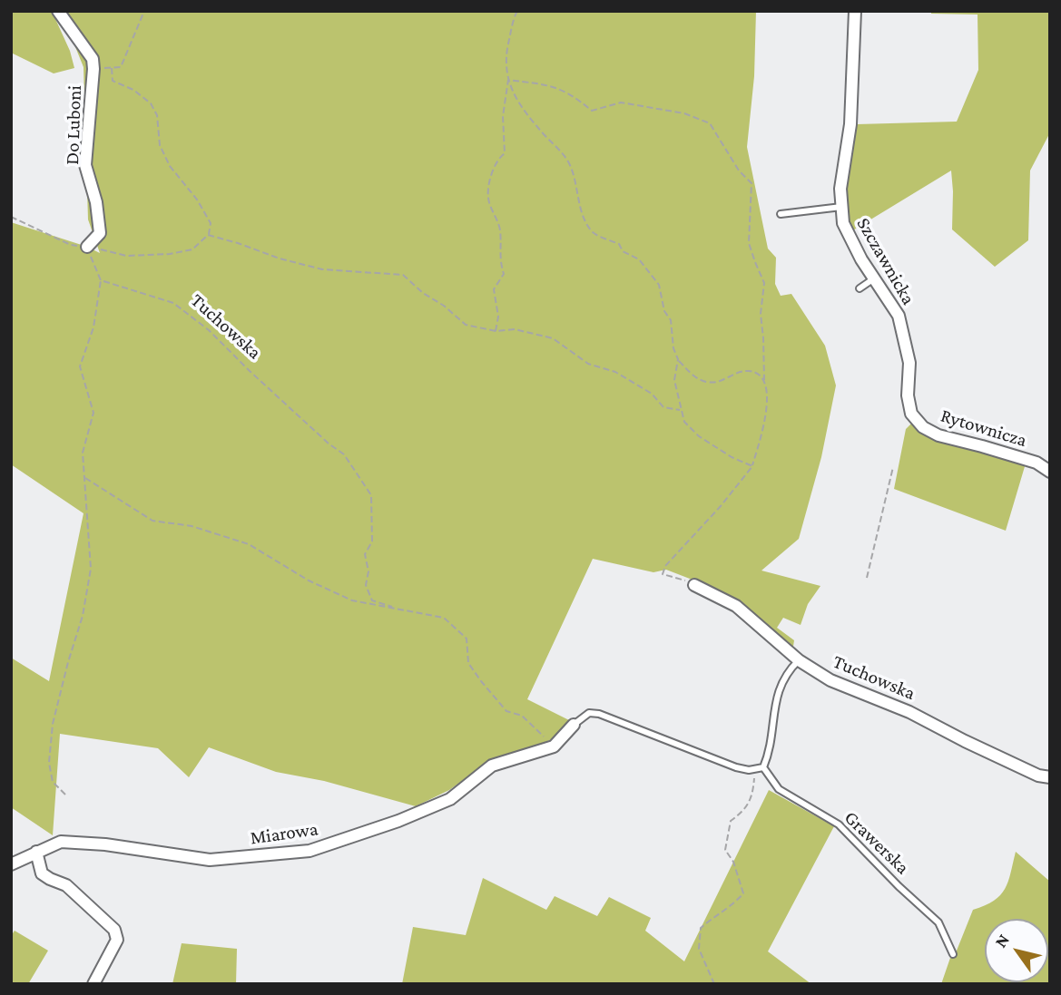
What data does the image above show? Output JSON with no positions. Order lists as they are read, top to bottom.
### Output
{
  "streets": {
    "street": [
      "Do Luboni",
      "Szczawnicka",
      "Tuchowska",
      "Rytownicza",
      "Miarowa"
    ],
    "lane": ["Grawerska"]
  },
  "crossings": [
    ["Szczawnicka", "Rytownicza"]
  ],
  "north": "top left"
}
